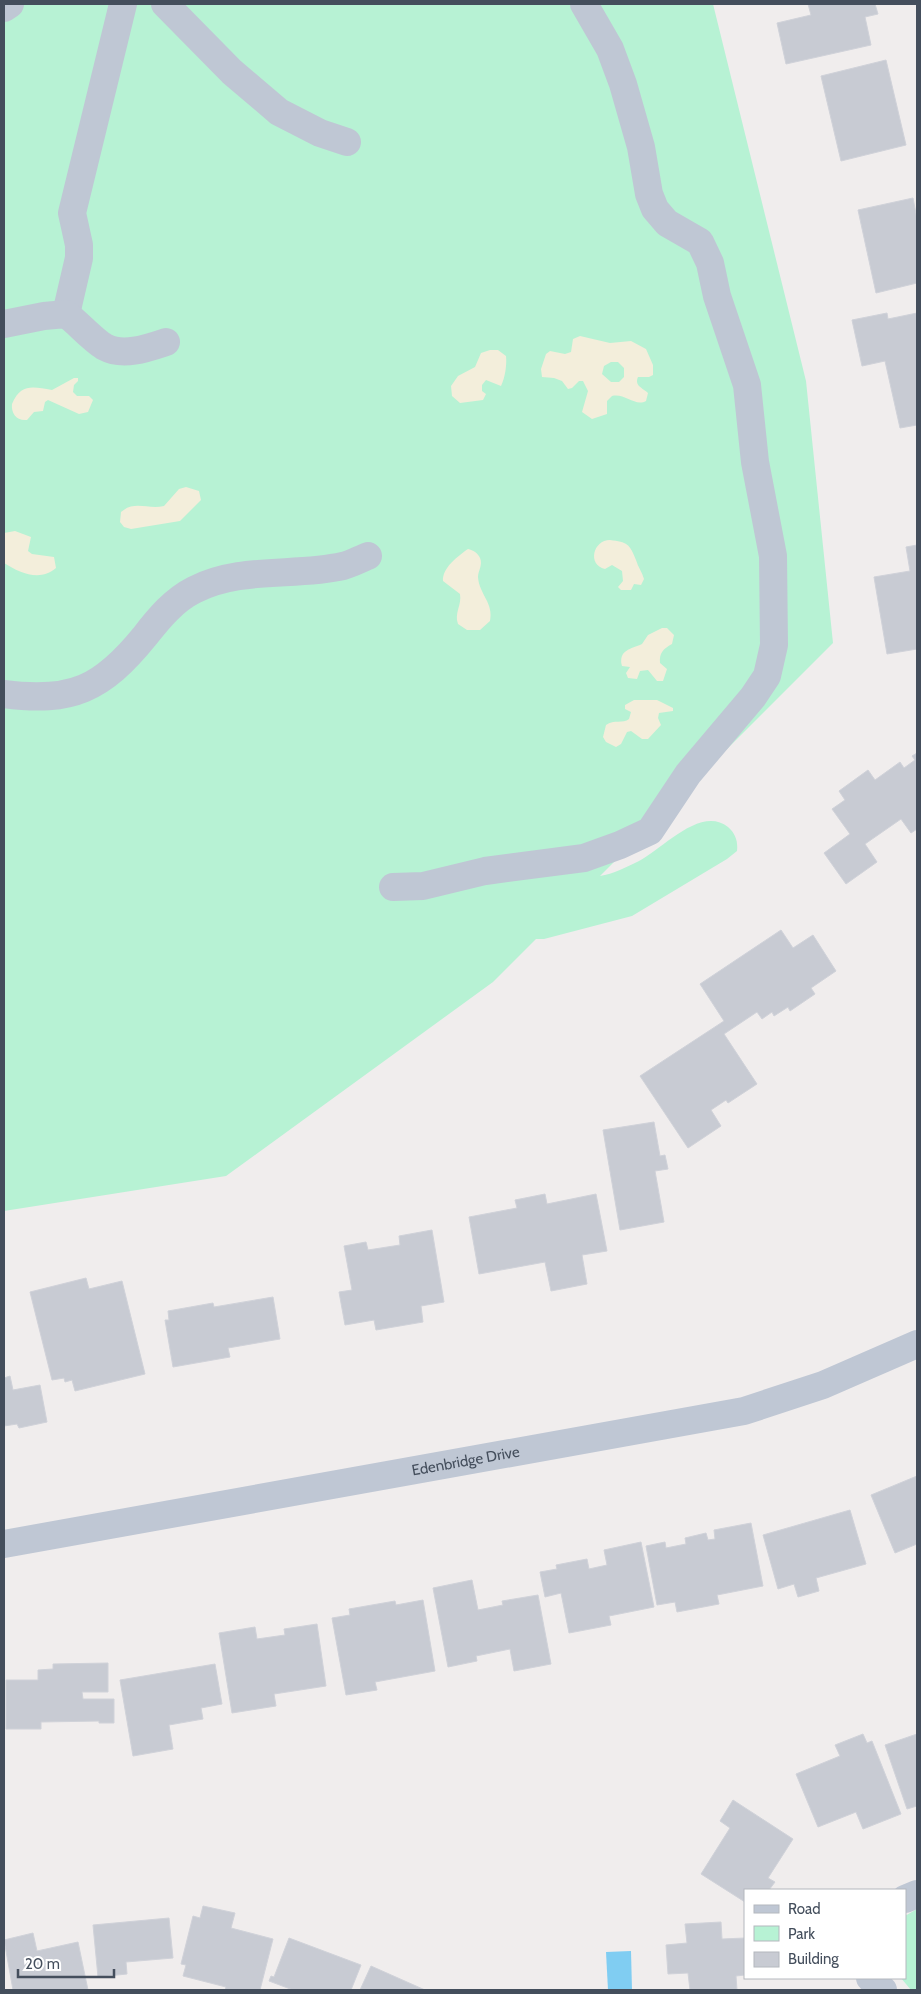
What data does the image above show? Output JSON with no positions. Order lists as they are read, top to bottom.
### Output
{
  "streets": {
    "street": ["Edenbridge Drive"]
  },
  "legend": ["Road", "Park", "Building"],
  "scale_bar": "20 m"
}
